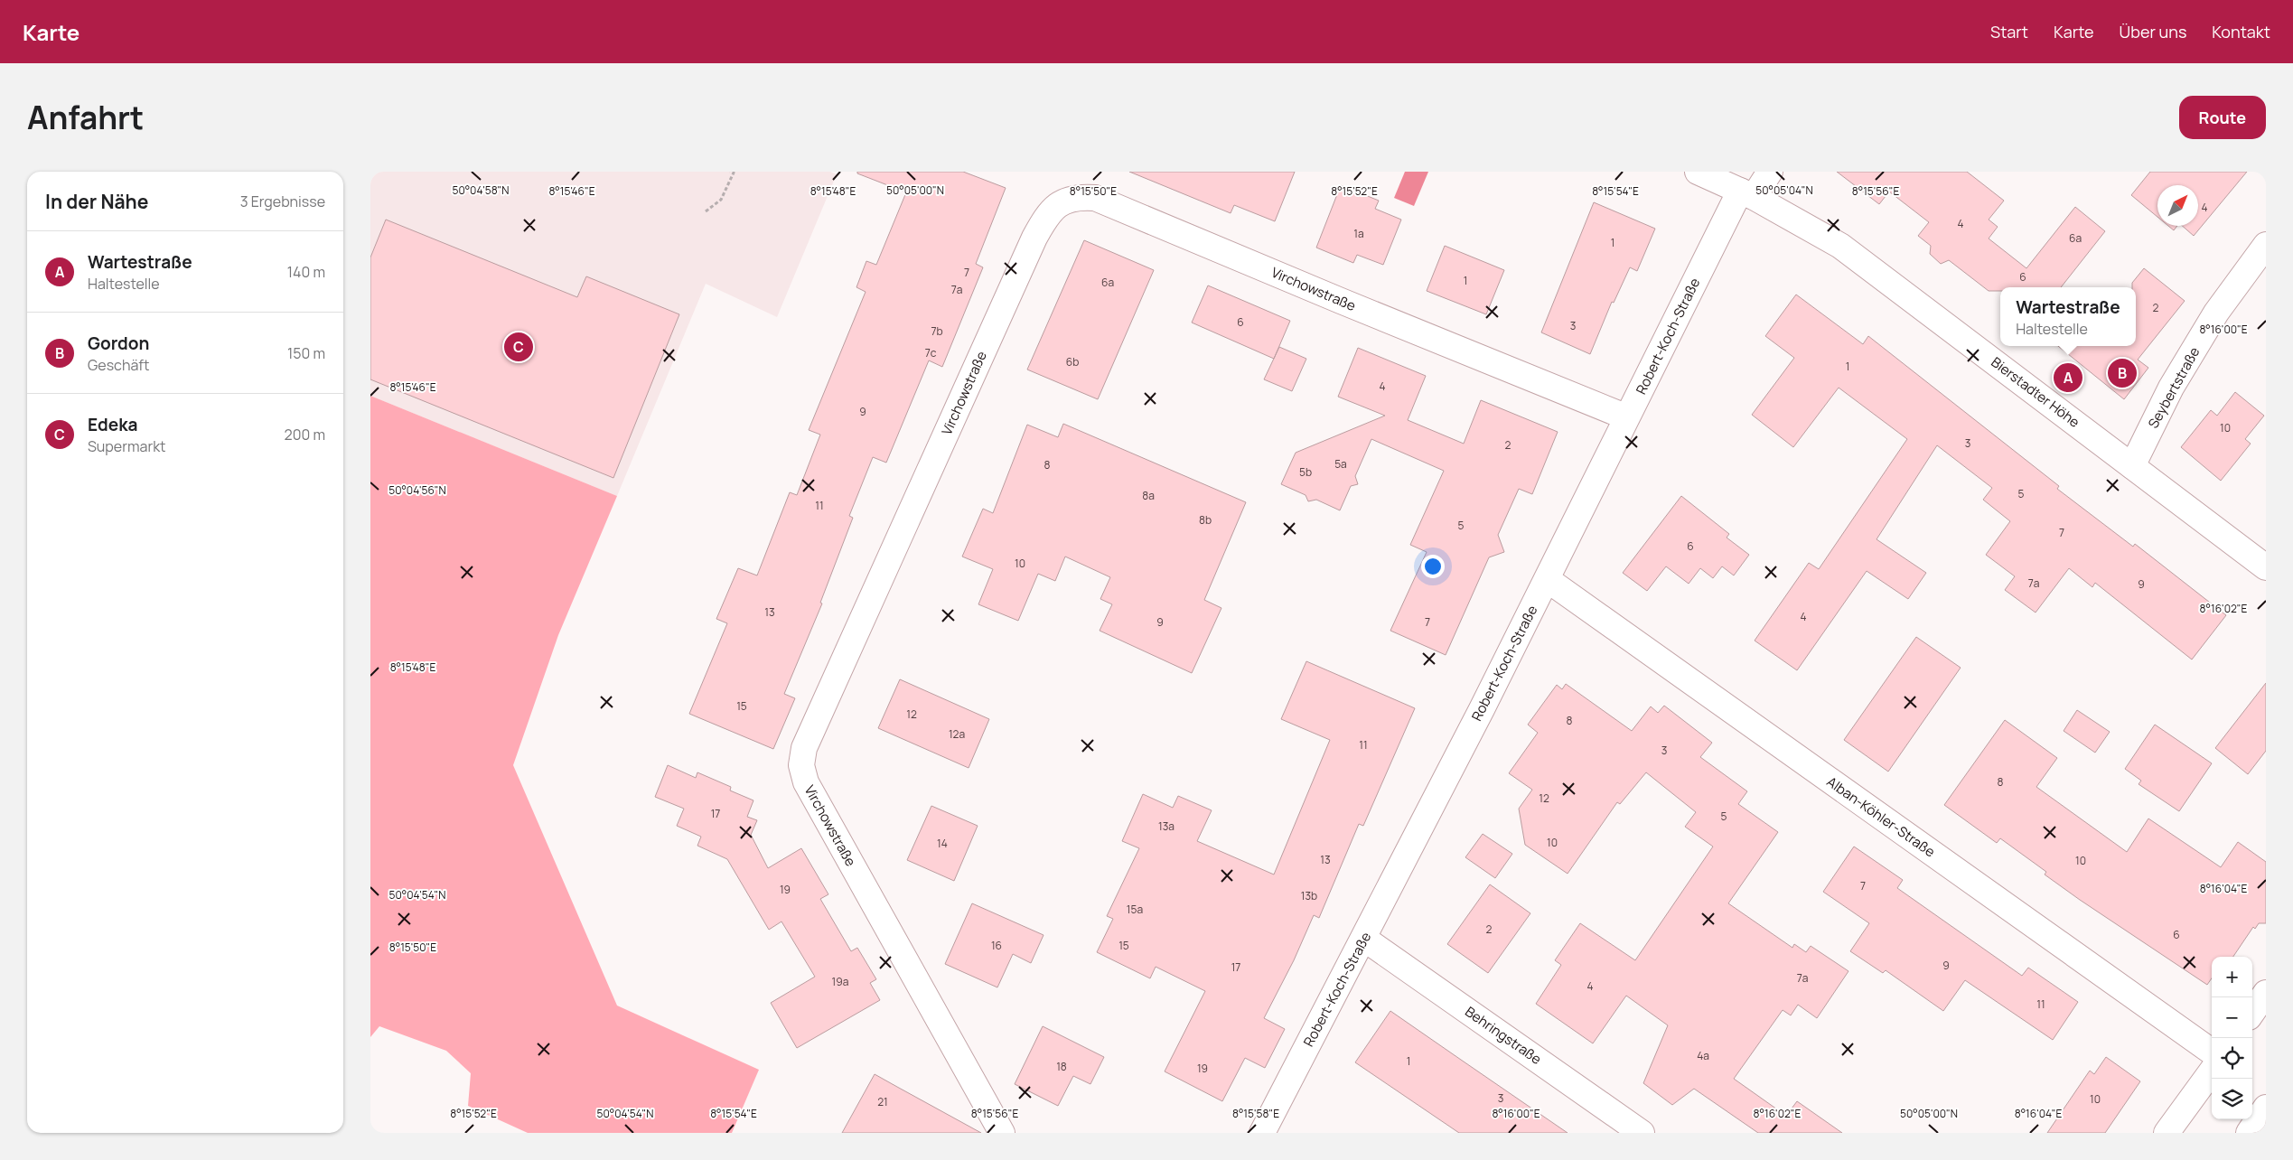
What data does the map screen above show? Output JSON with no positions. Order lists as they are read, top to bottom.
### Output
{
  "streets": {
    "street": [
      "Virchowstraße",
      "Robert-Koch-Straße",
      "Seybertstraße",
      "Bierstadter Höhe",
      "Alban-Köhler-Straße",
      "Behringstraße"
    ]
  },
  "crossings": [
    ["Virchowstraße", "Robert-Koch-Straße"],
    ["Robert-Koch-Straße", "Bierstadter Höhe"],
    ["Robert-Koch-Straße", "Alban-Köhler-Straße"],
    ["Robert-Koch-Straße", "Behringstraße"],
    ["Seybertstraße", "Bierstadter Höhe"]
  ],
  "house_numbers": [
    "4",
    "4",
    "1a",
    "6a",
    "1",
    "7",
    "6",
    "1",
    "6a",
    "7a",
    "2",
    "6",
    "3",
    "7b",
    "7c",
    "6b",
    "1",
    "4",
    "9",
    "10",
    "3",
    "2",
    "5a",
    "8",
    "5b",
    "5",
    "8a",
    "11",
    "8b",
    "5",
    "7",
    "6",
    "10",
    "7a",
    "9",
    "13",
    "4",
    "9",
    "7",
    "15",
    "12",
    "8",
    "12a",
    "11",
    "3",
    "8",
    "12",
    "17",
    "5",
    "13a",
    "10",
    "14",
    "13",
    "10",
    "7",
    "19",
    "13b",
    "15a",
    "2",
    "6",
    "16",
    "15",
    "9",
    "17",
    "7a",
    "19a",
    "4",
    "11",
    "4a",
    "1",
    "18",
    "19",
    "3",
    "10",
    "21"
  ],
  "north": "top right",
  "page": {
    "header": "Karte",
    "nav": [
      "Start",
      "Karte",
      "Über uns",
      "Kontakt"
    ],
    "title": "Anfahrt",
    "buttons": "Route",
    "heading": ["In der Nähe", "3 Ergebnisse"],
    "list": [
      {
        "mark": "A",
        "name": "Wartestraße",
        "note": "Haltestelle",
        "value": "140 m"
      },
      {
        "mark": "B",
        "name": "Gordon",
        "note": "Geschäft",
        "value": "150 m"
      },
      {
        "mark": "C",
        "name": "Edeka",
        "note": "Supermarkt",
        "value": "200 m"
      }
    ],
    "popup": ["Wartestraße", "Haltestelle"],
    "pins": ["C", "B", "A"],
    "map_buttons": ["+", "−"]
  },
  "coordinates": [
    "50°04'58\"N",
    "50°05'00\"N",
    "50°05'04\"N",
    "8°15'46\"E",
    "8°15'48\"E",
    "8°15'50\"E",
    "8°15'52\"E",
    "8°15'54\"E",
    "8°15'56\"E",
    "8°16'00\"E",
    "50°04'56\"N",
    "8°16'02\"E",
    "8°16'04\"E",
    "50°04'54\"N",
    "8°15'58\"E"
  ]
}
